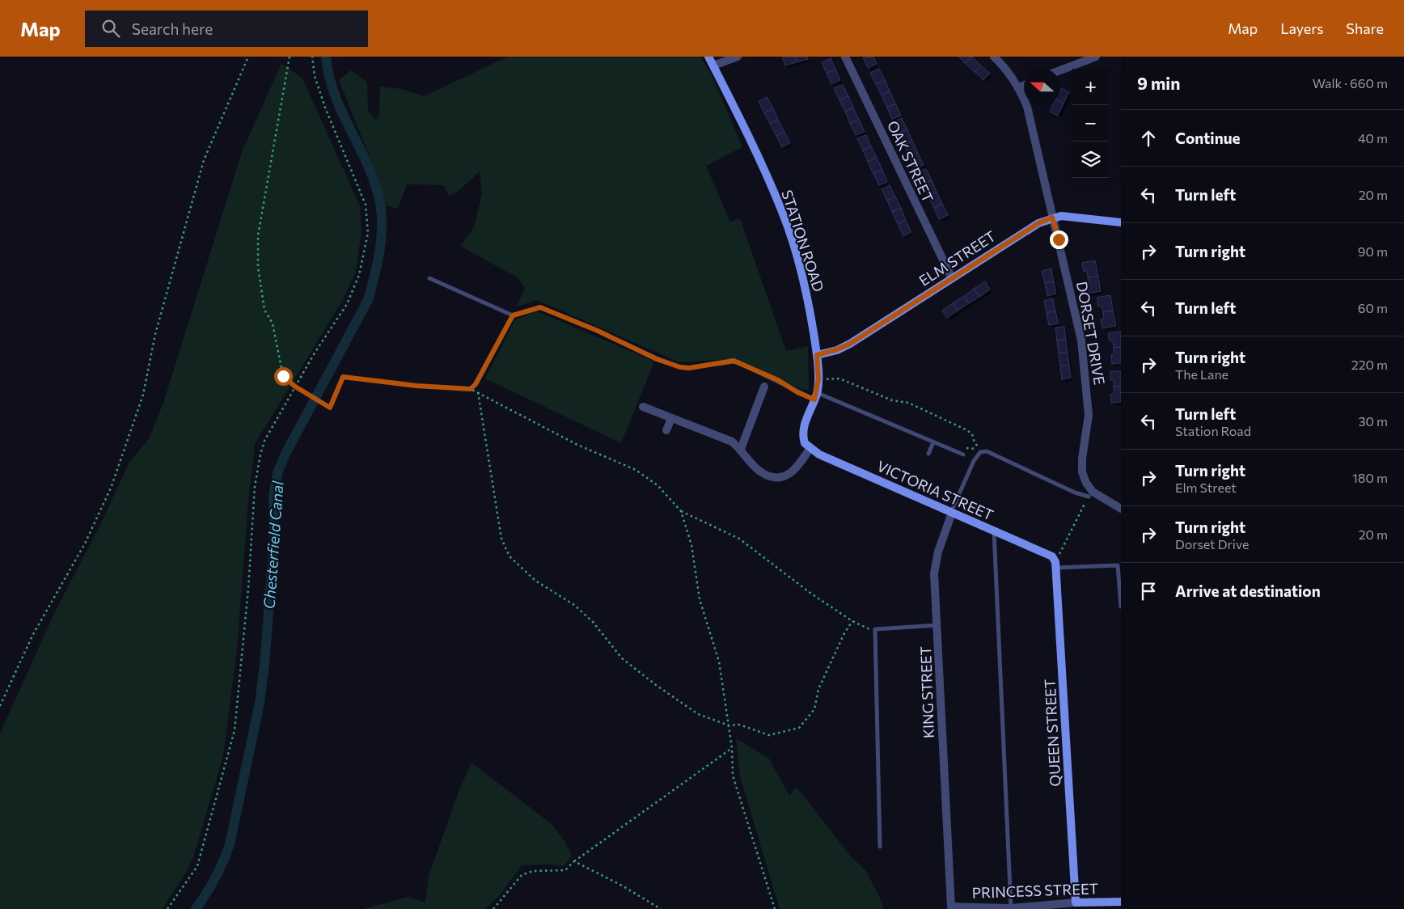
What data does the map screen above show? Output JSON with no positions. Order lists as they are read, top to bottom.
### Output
{
  "streets": {
    "street": [
      "OAK STREET",
      "STATION ROAD",
      "ELM STREET",
      "DORSET DRIVE",
      "VICTORIA STREET",
      "KING STREET",
      "QUEEN STREET",
      "PRINCESS STREET"
    ]
  },
  "crossings": [
    ["OAK STREET", "ELM STREET"],
    ["STATION ROAD", "ELM STREET"],
    ["STATION ROAD", "VICTORIA STREET"],
    ["ELM STREET", "DORSET DRIVE"],
    ["VICTORIA STREET", "KING STREET"],
    ["VICTORIA STREET", "QUEEN STREET"],
    ["KING STREET", "PRINCESS STREET"],
    ["QUEEN STREET", "PRINCESS STREET"]
  ],
  "water": ["Chesterfield Canal"],
  "north": "left",
  "page": {
    "header": "Map",
    "search": "Search here",
    "nav": ["Map", "Layers", "Share"],
    "heading": ["9 min", "Walk · 660 m"],
    "map_buttons": ["+", "−"],
    "list": [
      ["Continue", "40 m"],
      ["Turn left", "20 m"],
      ["Turn right", "90 m"],
      ["Turn left", "60 m"],
      ["Turn right", "The Lane", "220 m"],
      ["Turn left", "Station Road", "30 m"],
      ["Turn right", "Elm Street", "180 m"],
      ["Turn right", "Dorset Drive", "20 m"],
      "Arrive at destination"
    ]
  }
}
